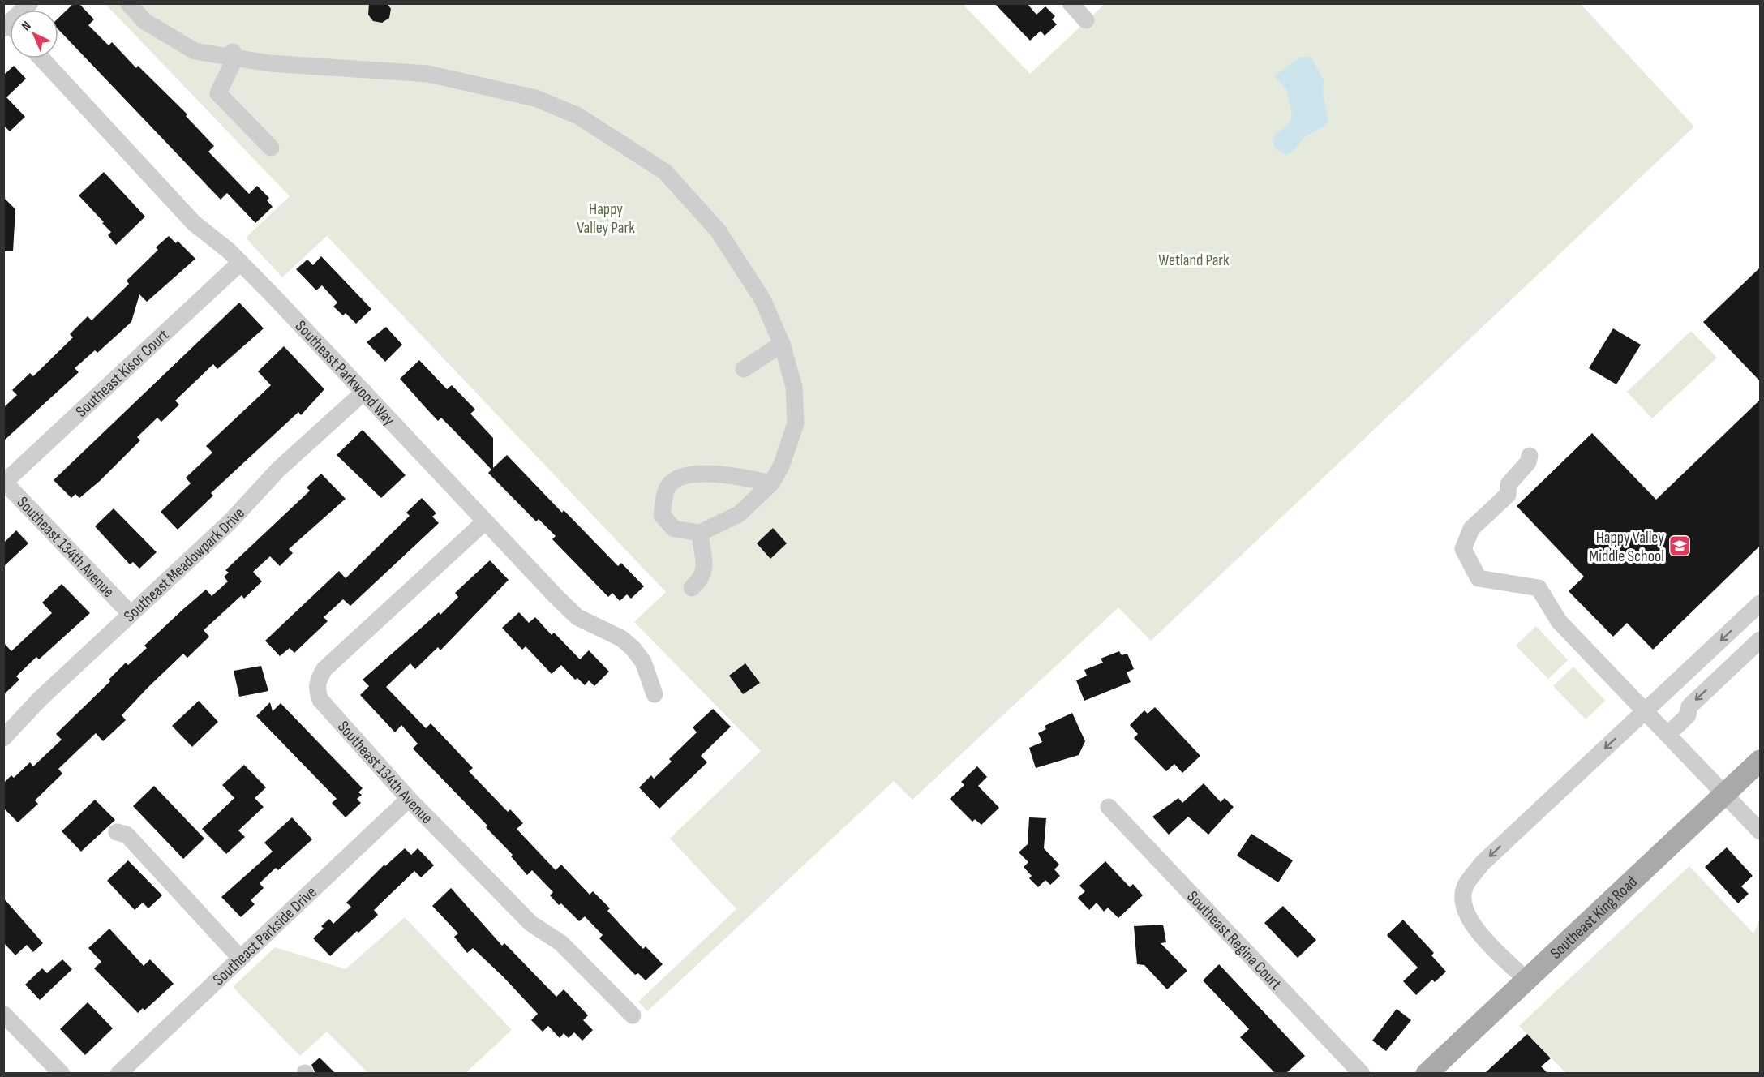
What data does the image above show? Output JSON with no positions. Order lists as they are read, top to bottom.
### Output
{
  "streets": {
    "main road": ["Southeast King Road"],
    "street": [
      "Southeast Kisor Court",
      "Southeast Parkwood Way",
      "Southeast 134th Avenue",
      "Southeast Meadowpark Drive",
      "Southeast Parkside Drive",
      "Southeast Regina Court"
    ]
  },
  "crossings": [
    ["Southeast Kisor Court", "Southeast Parkwood Way"],
    ["Southeast Kisor Court", "Southeast 134th Avenue"],
    ["Southeast Parkwood Way", "Southeast 134th Avenue"],
    ["Southeast Parkwood Way", "Southeast Meadowpark Drive"],
    ["Southeast 134th Avenue", "Southeast Meadowpark Drive"],
    ["Southeast 134th Avenue", "Southeast Parkside Drive"]
  ],
  "parks": ["Happy Valley Park", "Wetland Park"],
  "places": {
    "school or university": ["Happy Valley Middle School"]
  },
  "north": "top left"
}
